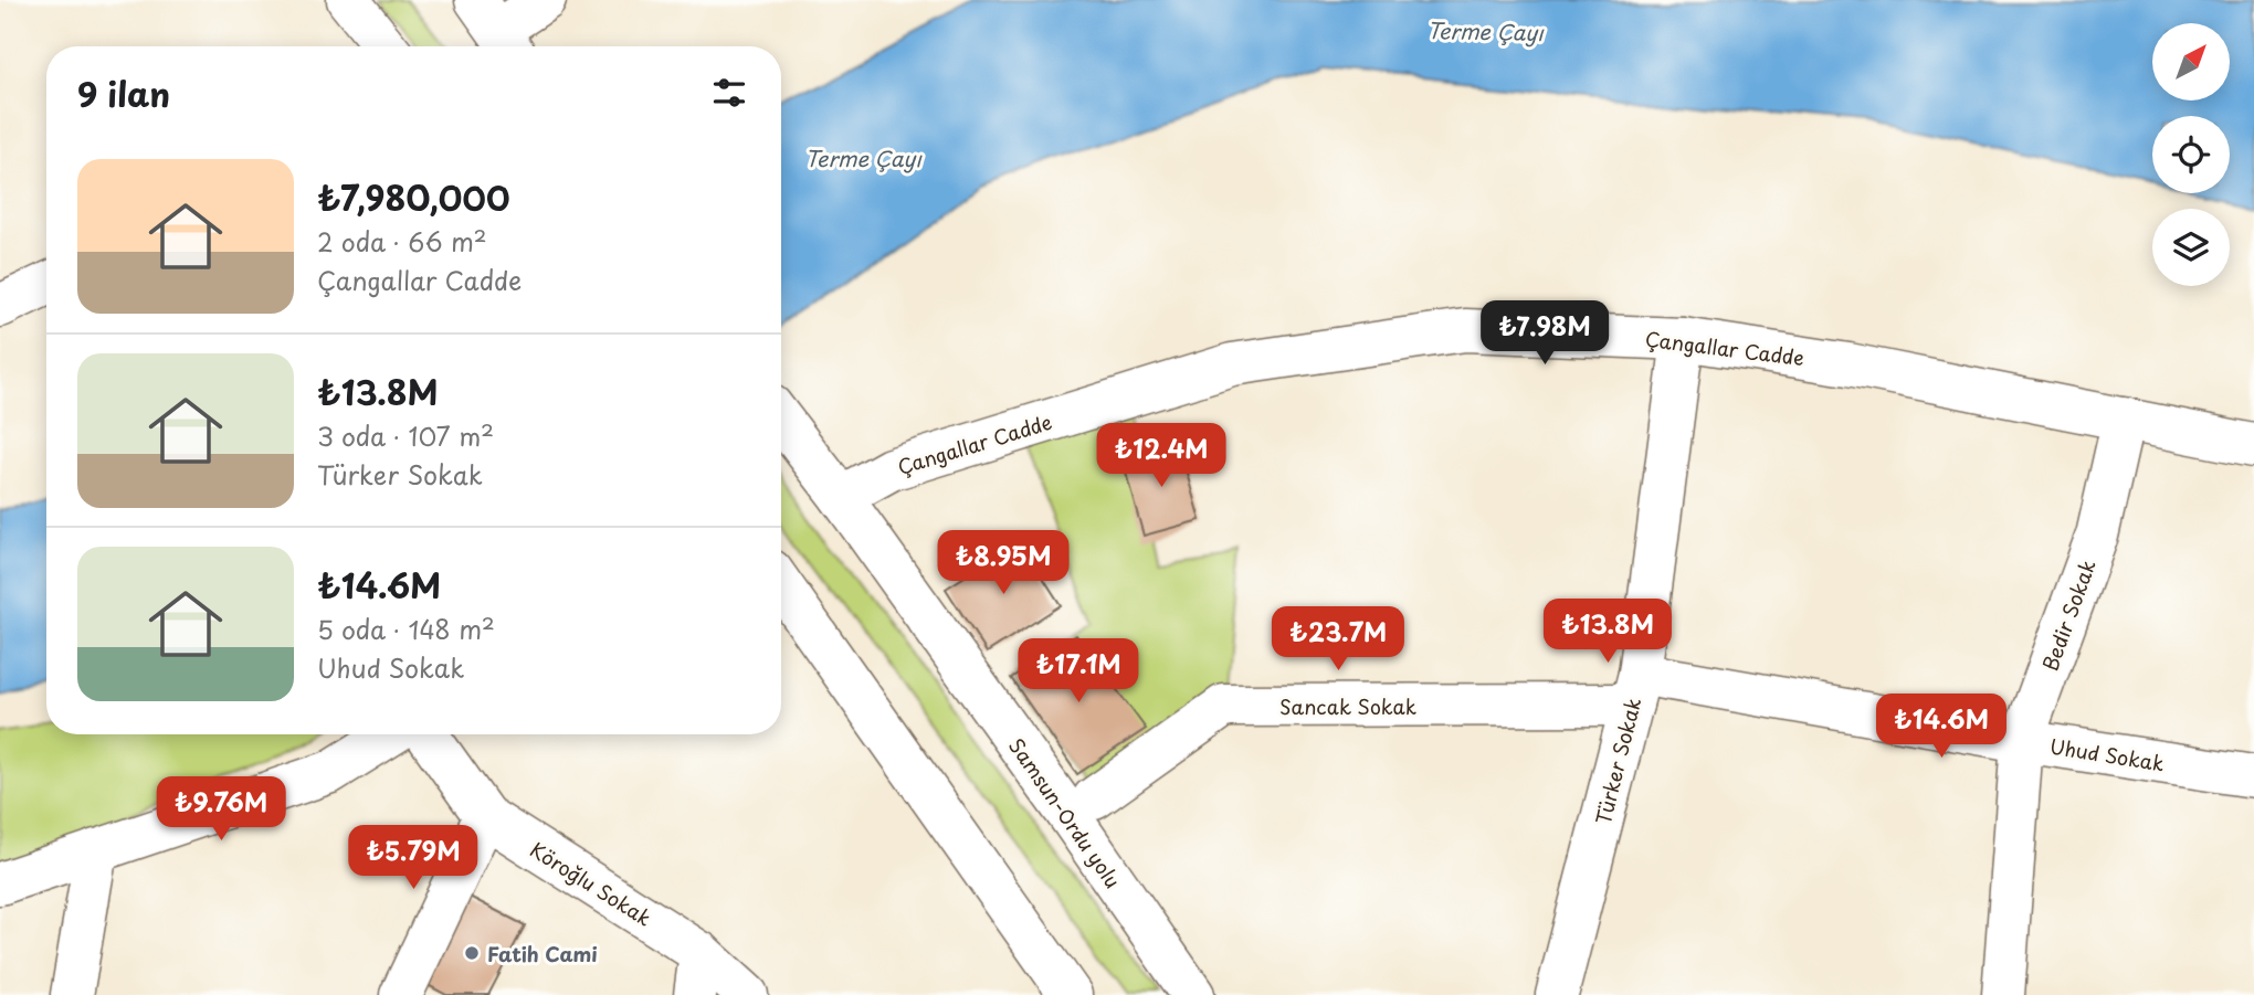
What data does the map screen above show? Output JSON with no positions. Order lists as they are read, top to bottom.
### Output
{
  "streets": {
    "main road": [
      "Çangallar Cadde",
      "Bedir Sokak",
      "Sancak Sokak",
      "Uhud Sokak",
      "Türker Sokak",
      "Samsun-Ordu yolu",
      "Köroğlu Sokak"
    ]
  },
  "crossings": [
    ["Çangallar Cadde", "Bedir Sokak"],
    ["Çangallar Cadde", "Türker Sokak"],
    ["Çangallar Cadde", "Samsun-Ordu yolu"],
    ["Bedir Sokak", "Uhud Sokak"],
    ["Sancak Sokak", "Uhud Sokak"],
    ["Sancak Sokak", "Türker Sokak"],
    ["Uhud Sokak", "Türker Sokak"]
  ],
  "water": ["Terme Çayı"],
  "places": ["Fatih Cami"],
  "north": "top right",
  "page": {
    "heading": "9 ilan",
    "list": [
      {
        "name": "₺7,980,000",
        "note": "2 oda · 66 m² · Çangallar Cadde"
      },
      {
        "name": "₺13.8M",
        "note": "3 oda · 107 m² · Türker Sokak"
      },
      {
        "name": "₺14.6M",
        "note": "5 oda · 148 m² · Uhud Sokak"
      }
    ],
    "price": [
      "₺7.98M",
      "₺12.4M",
      "₺8.95M",
      "₺13.8M",
      "₺23.7M",
      "₺17.1M",
      "₺14.6M",
      "₺9.76M",
      "₺5.79M"
    ]
  }
}
